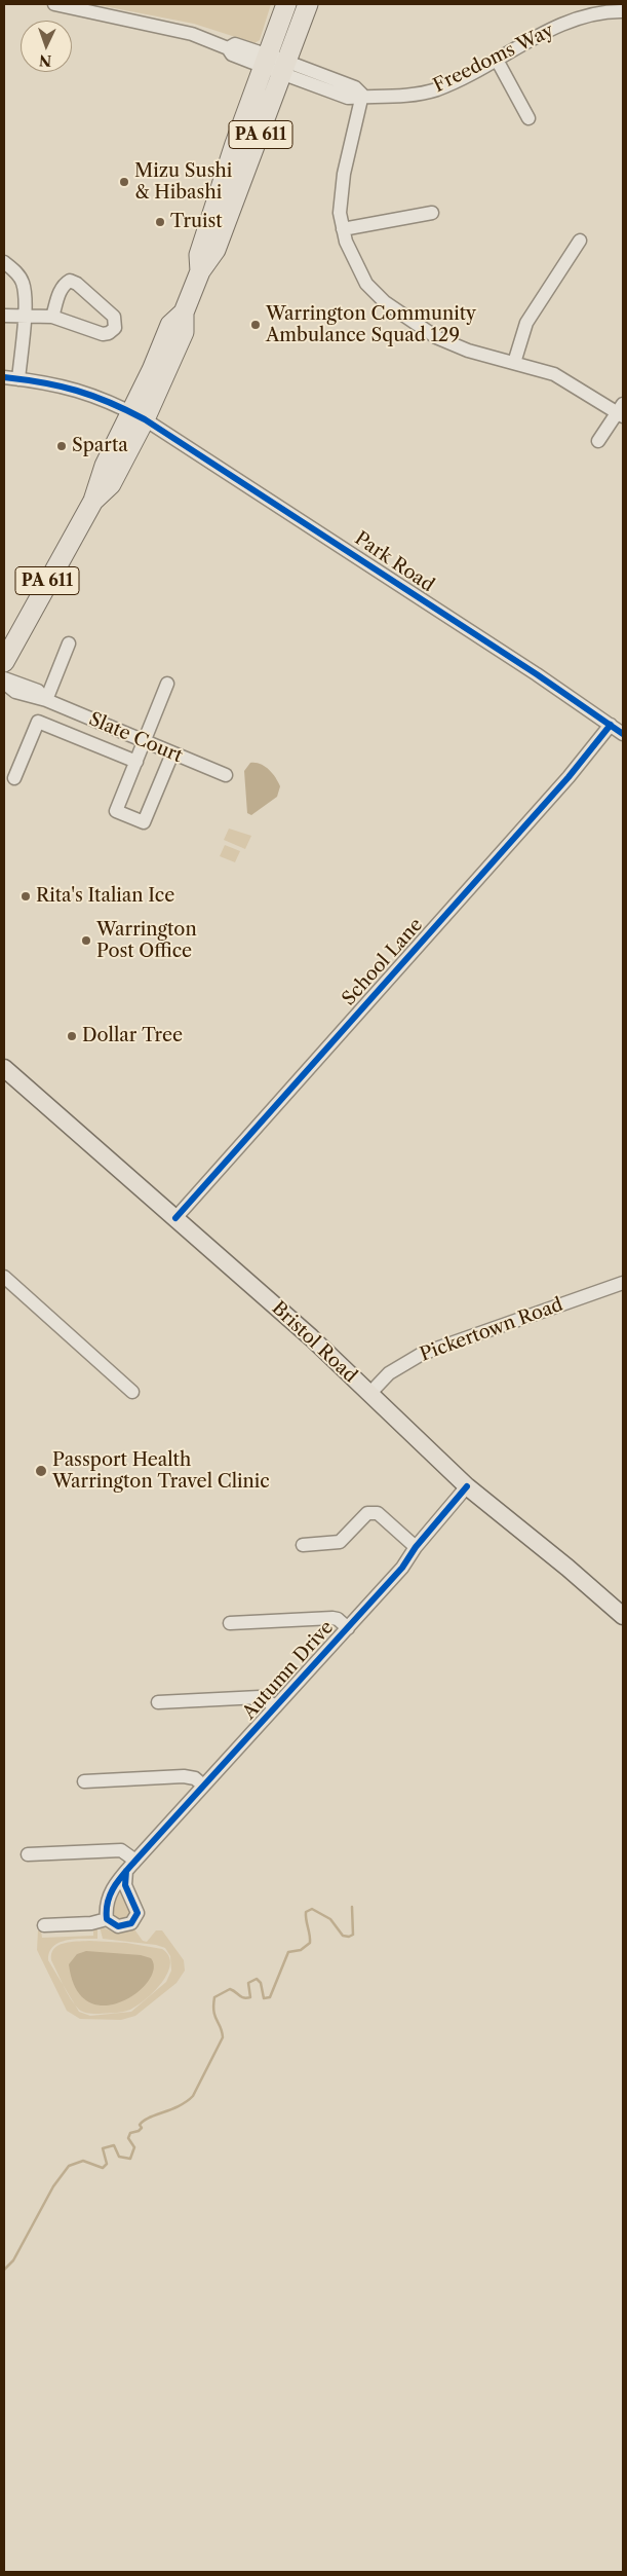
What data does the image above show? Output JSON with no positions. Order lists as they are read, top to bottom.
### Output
{
  "streets": {
    "highway": ["PA 611"],
    "main road": ["Bristol Road"],
    "street": [
      "Freedoms Way",
      "Park Road",
      "Slate Court",
      "School Lane",
      "Pickertown Road",
      "Autumn Drive"
    ]
  },
  "crossings": [
    ["Freedoms Way", "PA 611"],
    ["PA 611", "Park Road"],
    ["Park Road", "School Lane"],
    ["School Lane", "Bristol Road"],
    ["Pickertown Road", "Bristol Road"],
    ["Bristol Road", "Autumn Drive"]
  ],
  "places": [
    "Mizu Sushi & Hibashi",
    "Truist",
    "Warrington Community Ambulance Squad 129",
    "Sparta",
    "Rita's Italian Ice",
    "Warrington Post Office",
    "Dollar Tree",
    "Passport Health Warrington Travel Clinic"
  ],
  "north": "bottom"
}
